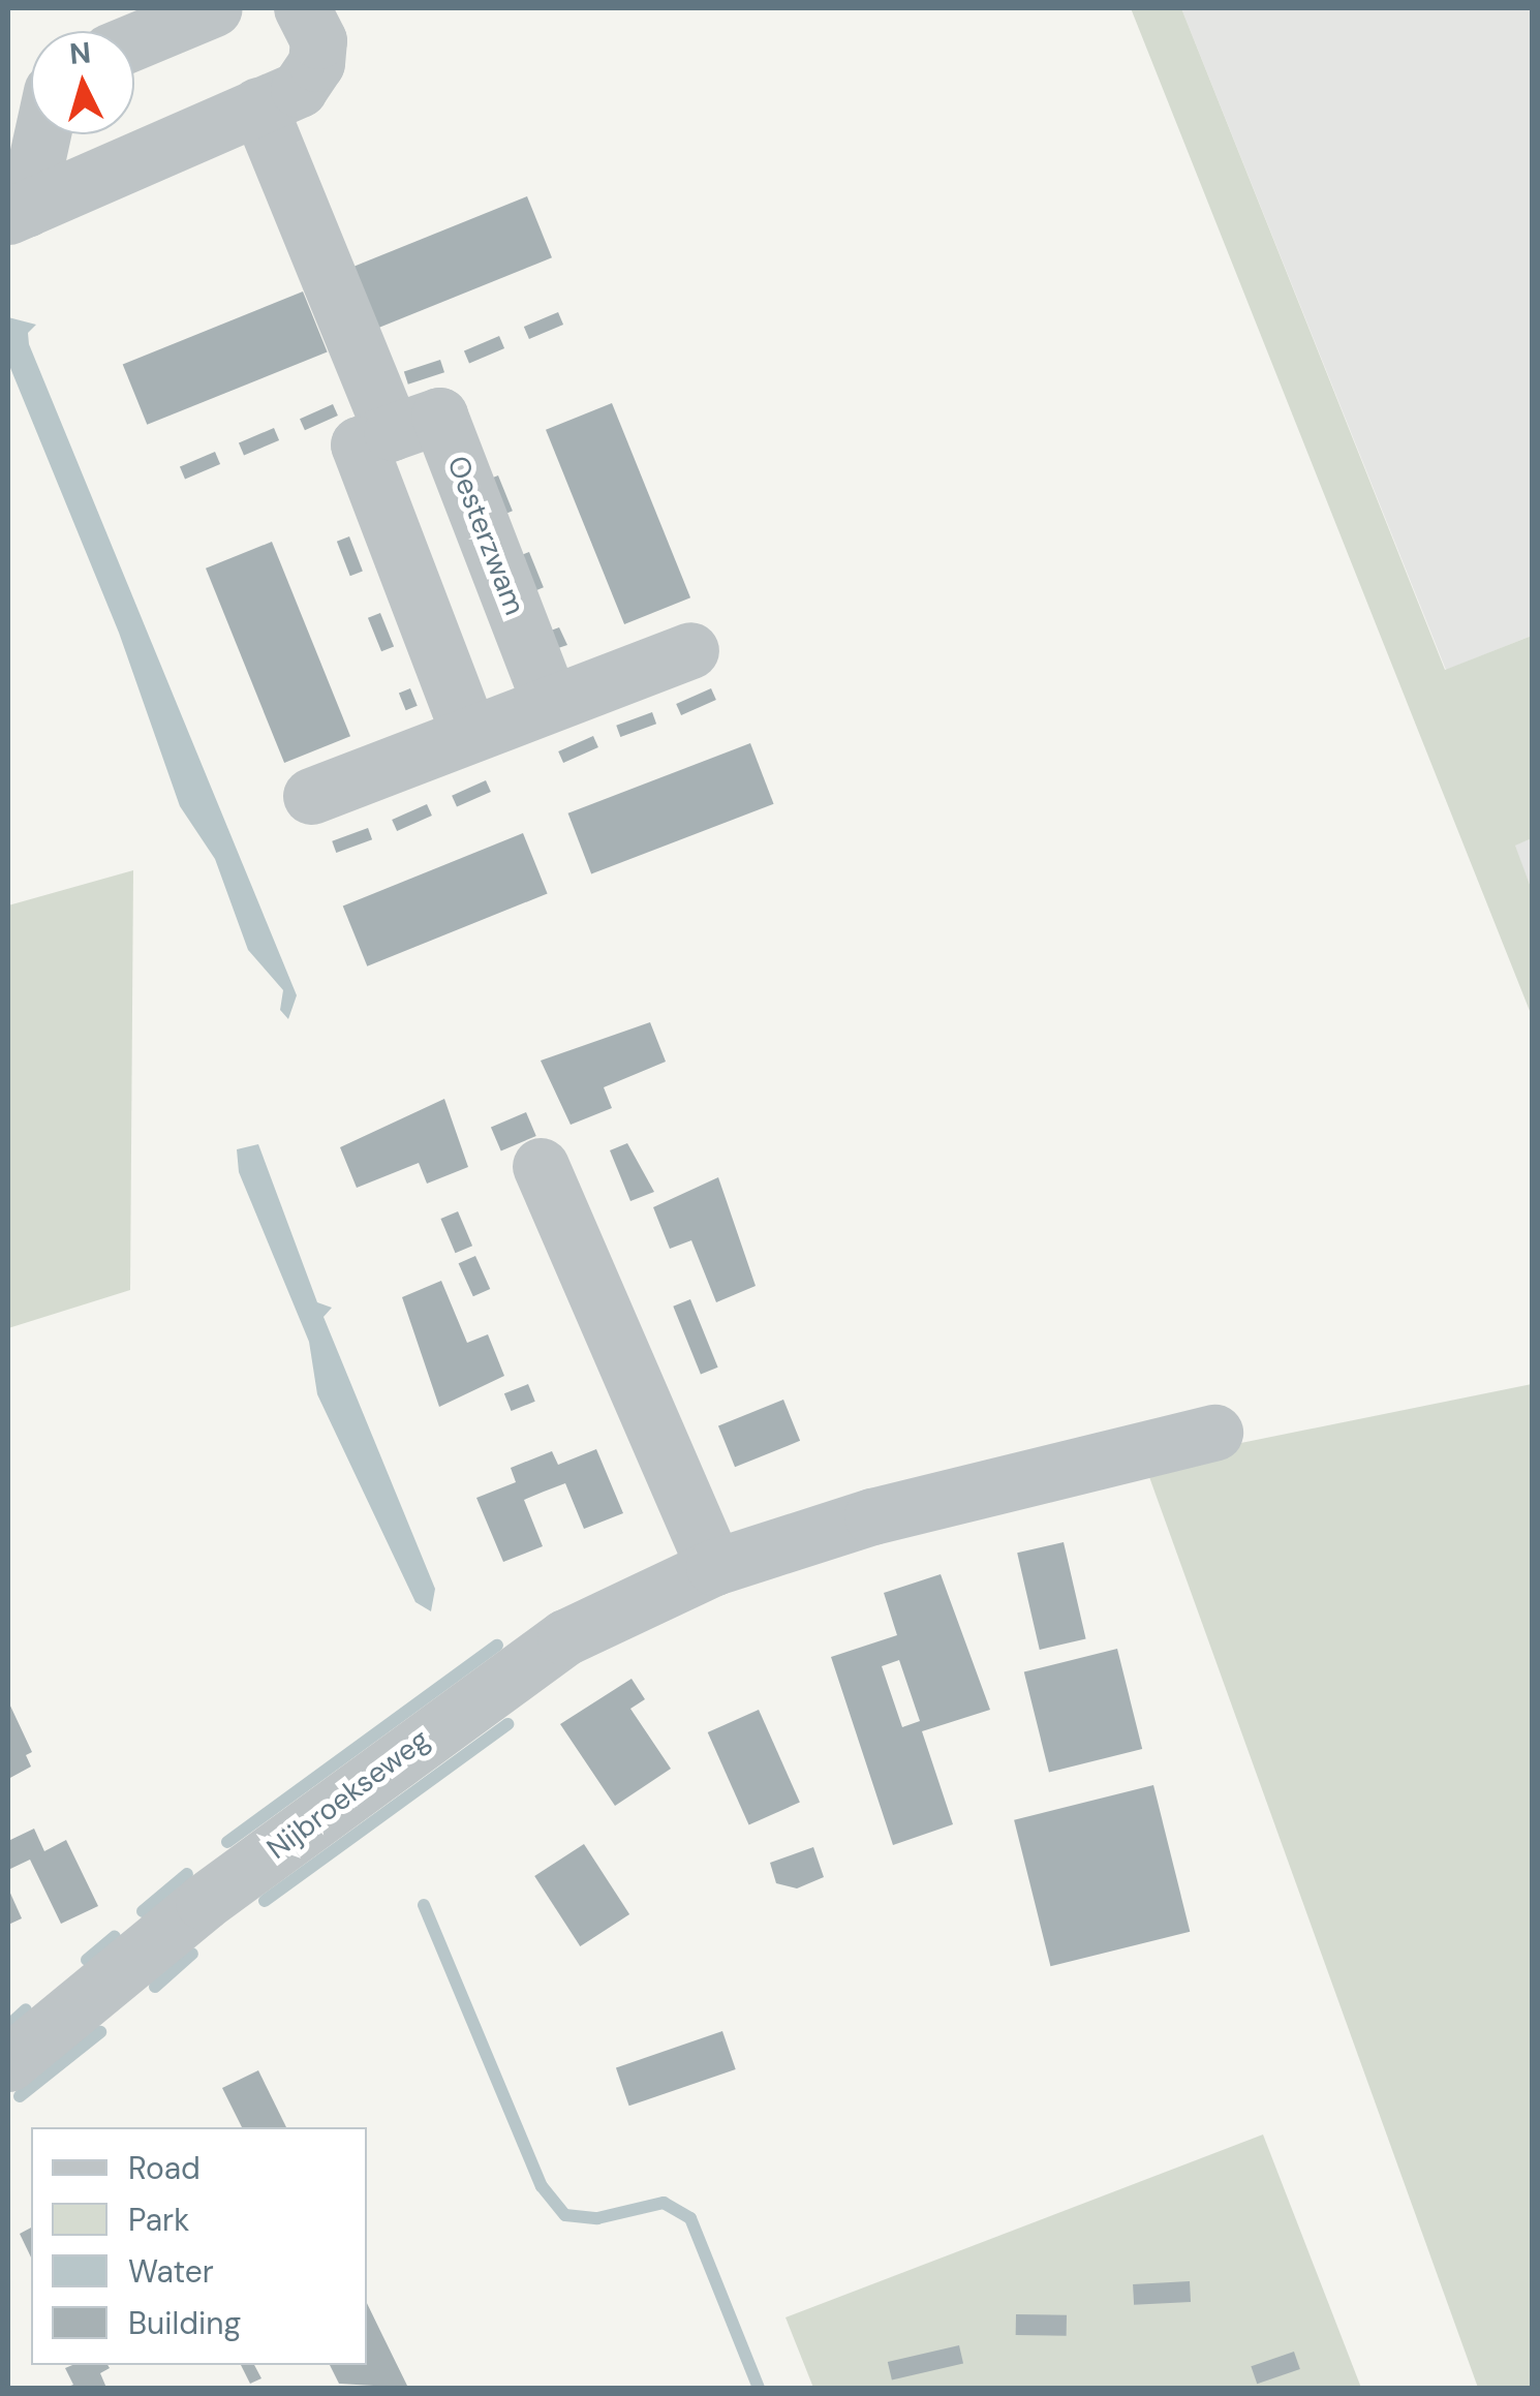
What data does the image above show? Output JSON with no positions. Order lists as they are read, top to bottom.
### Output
{
  "streets": {
    "street": ["Oesterzwam", "Nijbroekseweg"]
  },
  "legend": [
    "Road",
    "Park",
    "Water",
    "Building"
  ],
  "north": "top"
}
